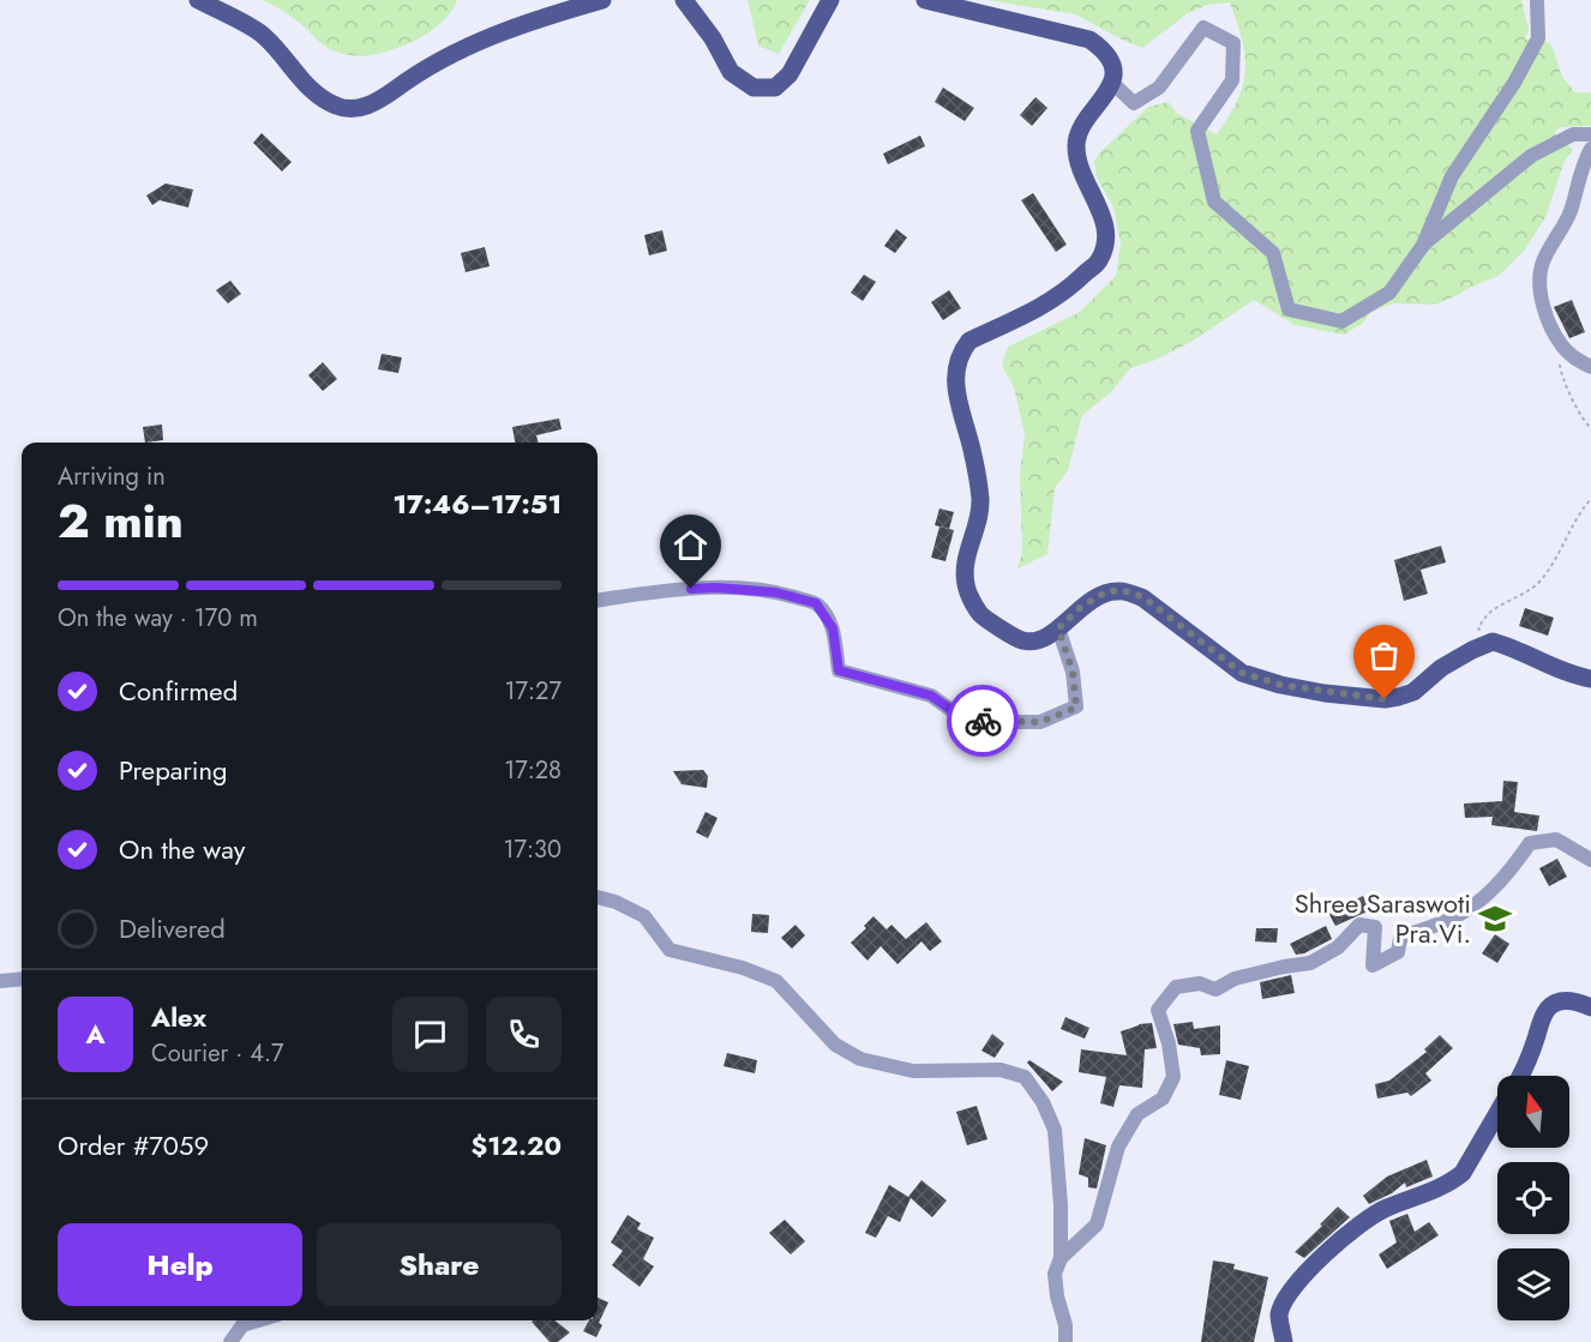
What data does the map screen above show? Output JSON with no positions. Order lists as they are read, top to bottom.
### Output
{
  "places": {
    "school or university": ["Shree Saraswoti Pra.Vi."]
  },
  "north": "top",
  "page": {
    "heading": ["2 min", "Arriving in", "17:46–17:51"],
    "panel": [
      "Alex",
      "Courier · 4.7",
      "Order #7059",
      "$12.20"
    ],
    "bar": "On the way · 170 m",
    "list": [
      ["Confirmed", "17:27"],
      ["Preparing", "17:28"],
      ["On the way", "17:30"],
      "Delivered"
    ],
    "round": "A",
    "buttons": ["Help", "Share"]
  }
}
